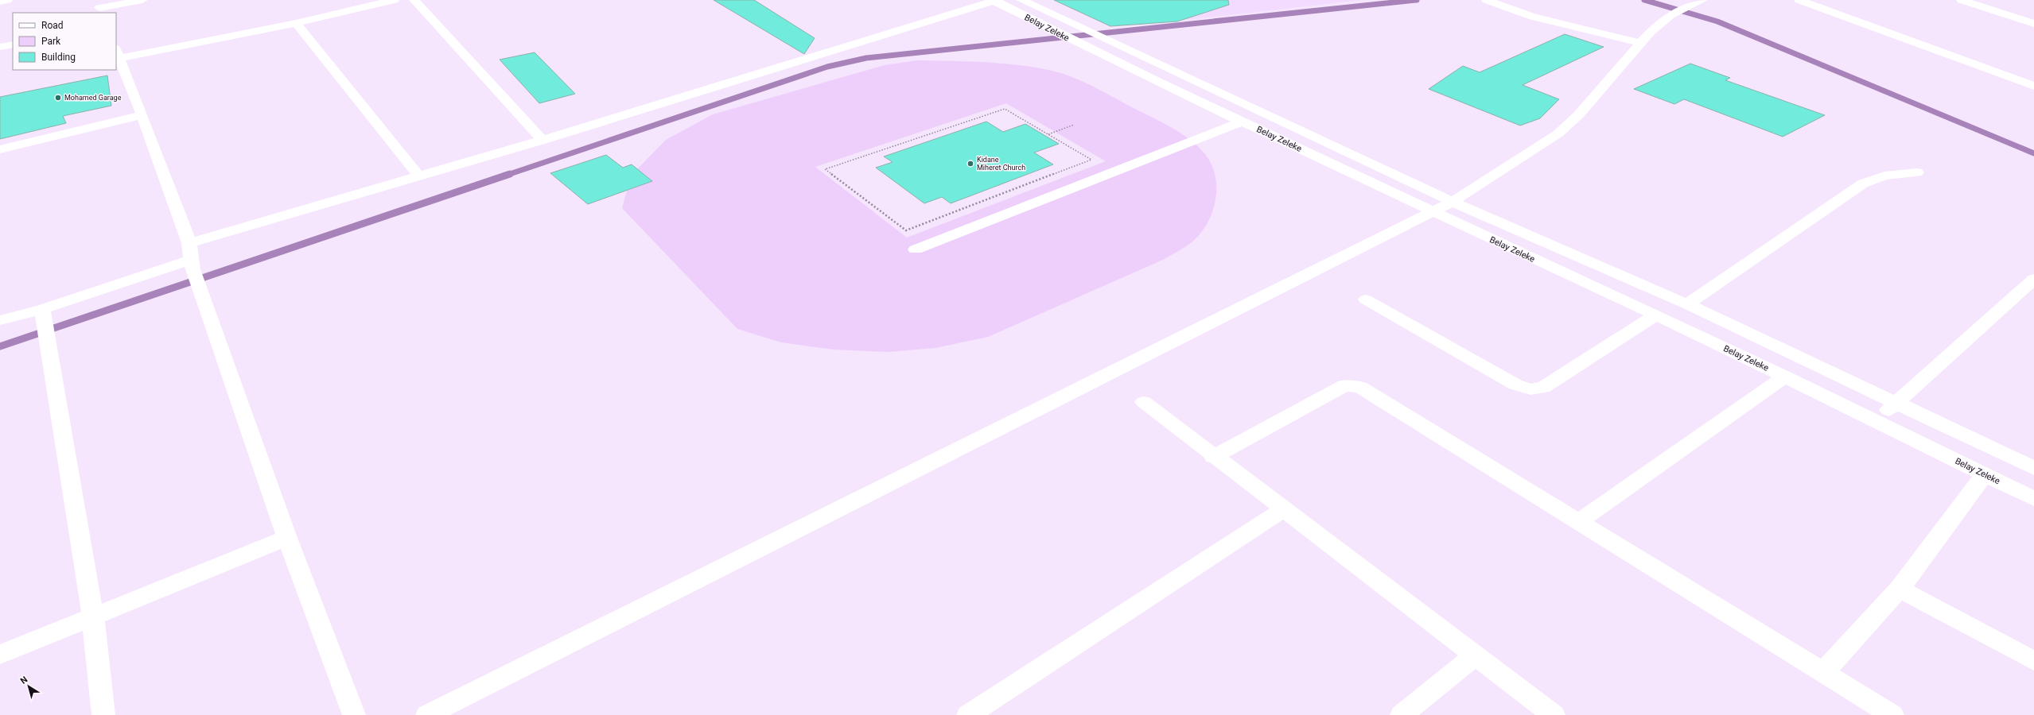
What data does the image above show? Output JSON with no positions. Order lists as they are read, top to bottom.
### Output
{
  "streets": {
    "street": ["Belay Zeleke"]
  },
  "places": ["Mohamed Garage", "Kidane Miheret Church"],
  "legend": ["Road", "Park", "Building"],
  "north": "top left"
}
